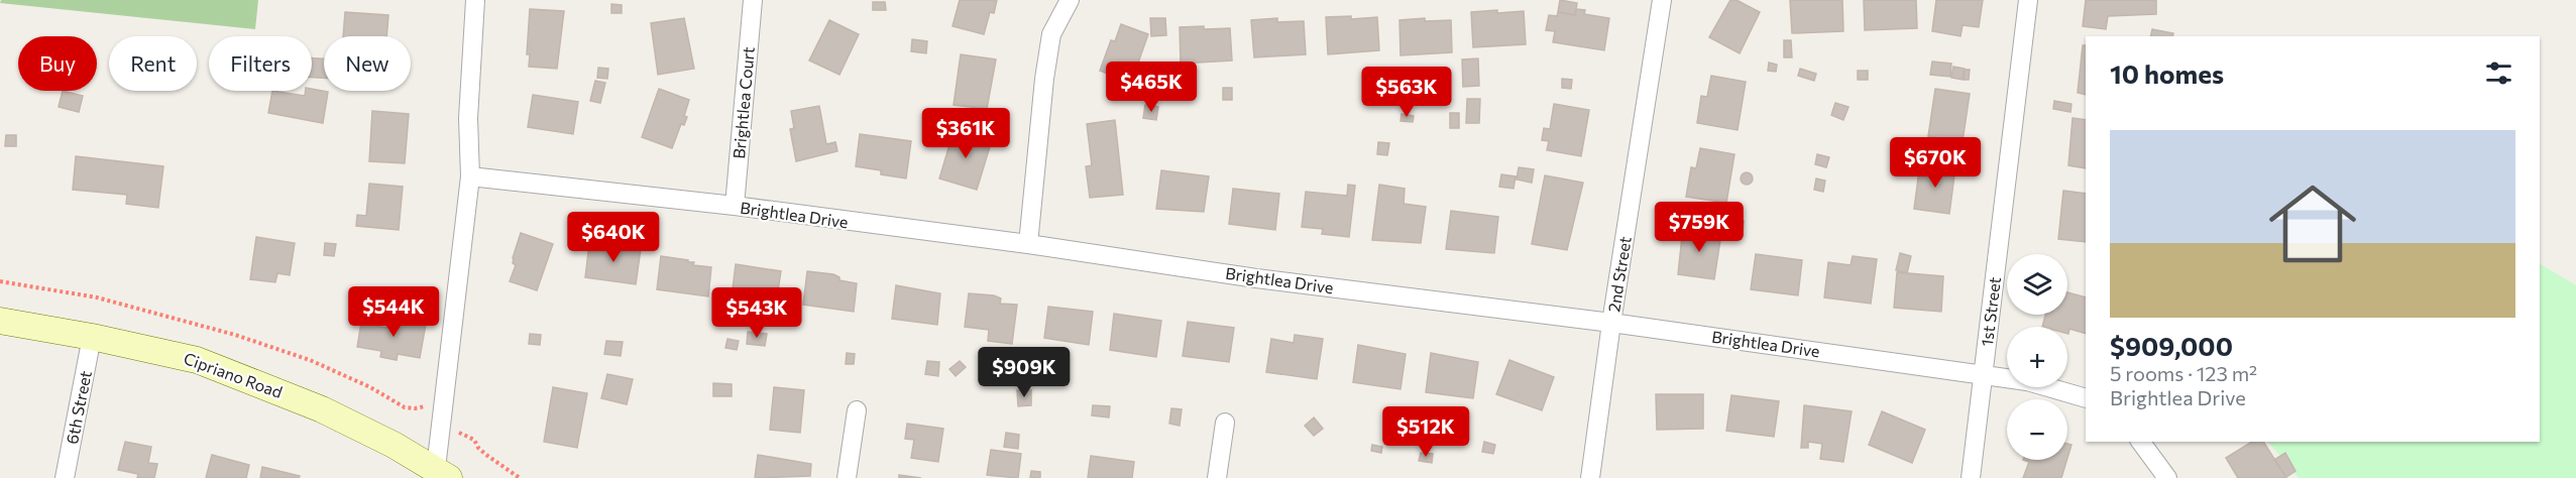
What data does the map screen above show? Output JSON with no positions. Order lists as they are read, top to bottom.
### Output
{
  "streets": {
    "street": [
      "Brightlea Court",
      "Brightlea Drive",
      "2nd Street",
      "1st Street",
      "Cipriano Road",
      "6th Street"
    ]
  },
  "crossings": [
    ["Brightlea Court", "Brightlea Drive"],
    ["Brightlea Drive", "2nd Street"],
    ["Brightlea Drive", "1st Street"],
    ["Cipriano Road", "6th Street"]
  ],
  "page": {
    "chip": [
      "Buy",
      "Rent",
      "Filters",
      "New"
    ],
    "heading": "10 homes",
    "price": [
      "$465K",
      "$563K",
      "$361K",
      "$670K",
      "$759K",
      "$640K",
      "$544K",
      "$543K",
      "$909K",
      "$512K"
    ],
    "list": [
      {
        "name": "$909,000",
        "note": "5 rooms · 123 m² · Brightlea Drive"
      }
    ],
    "map_buttons": ["+", "−"]
  }
}
